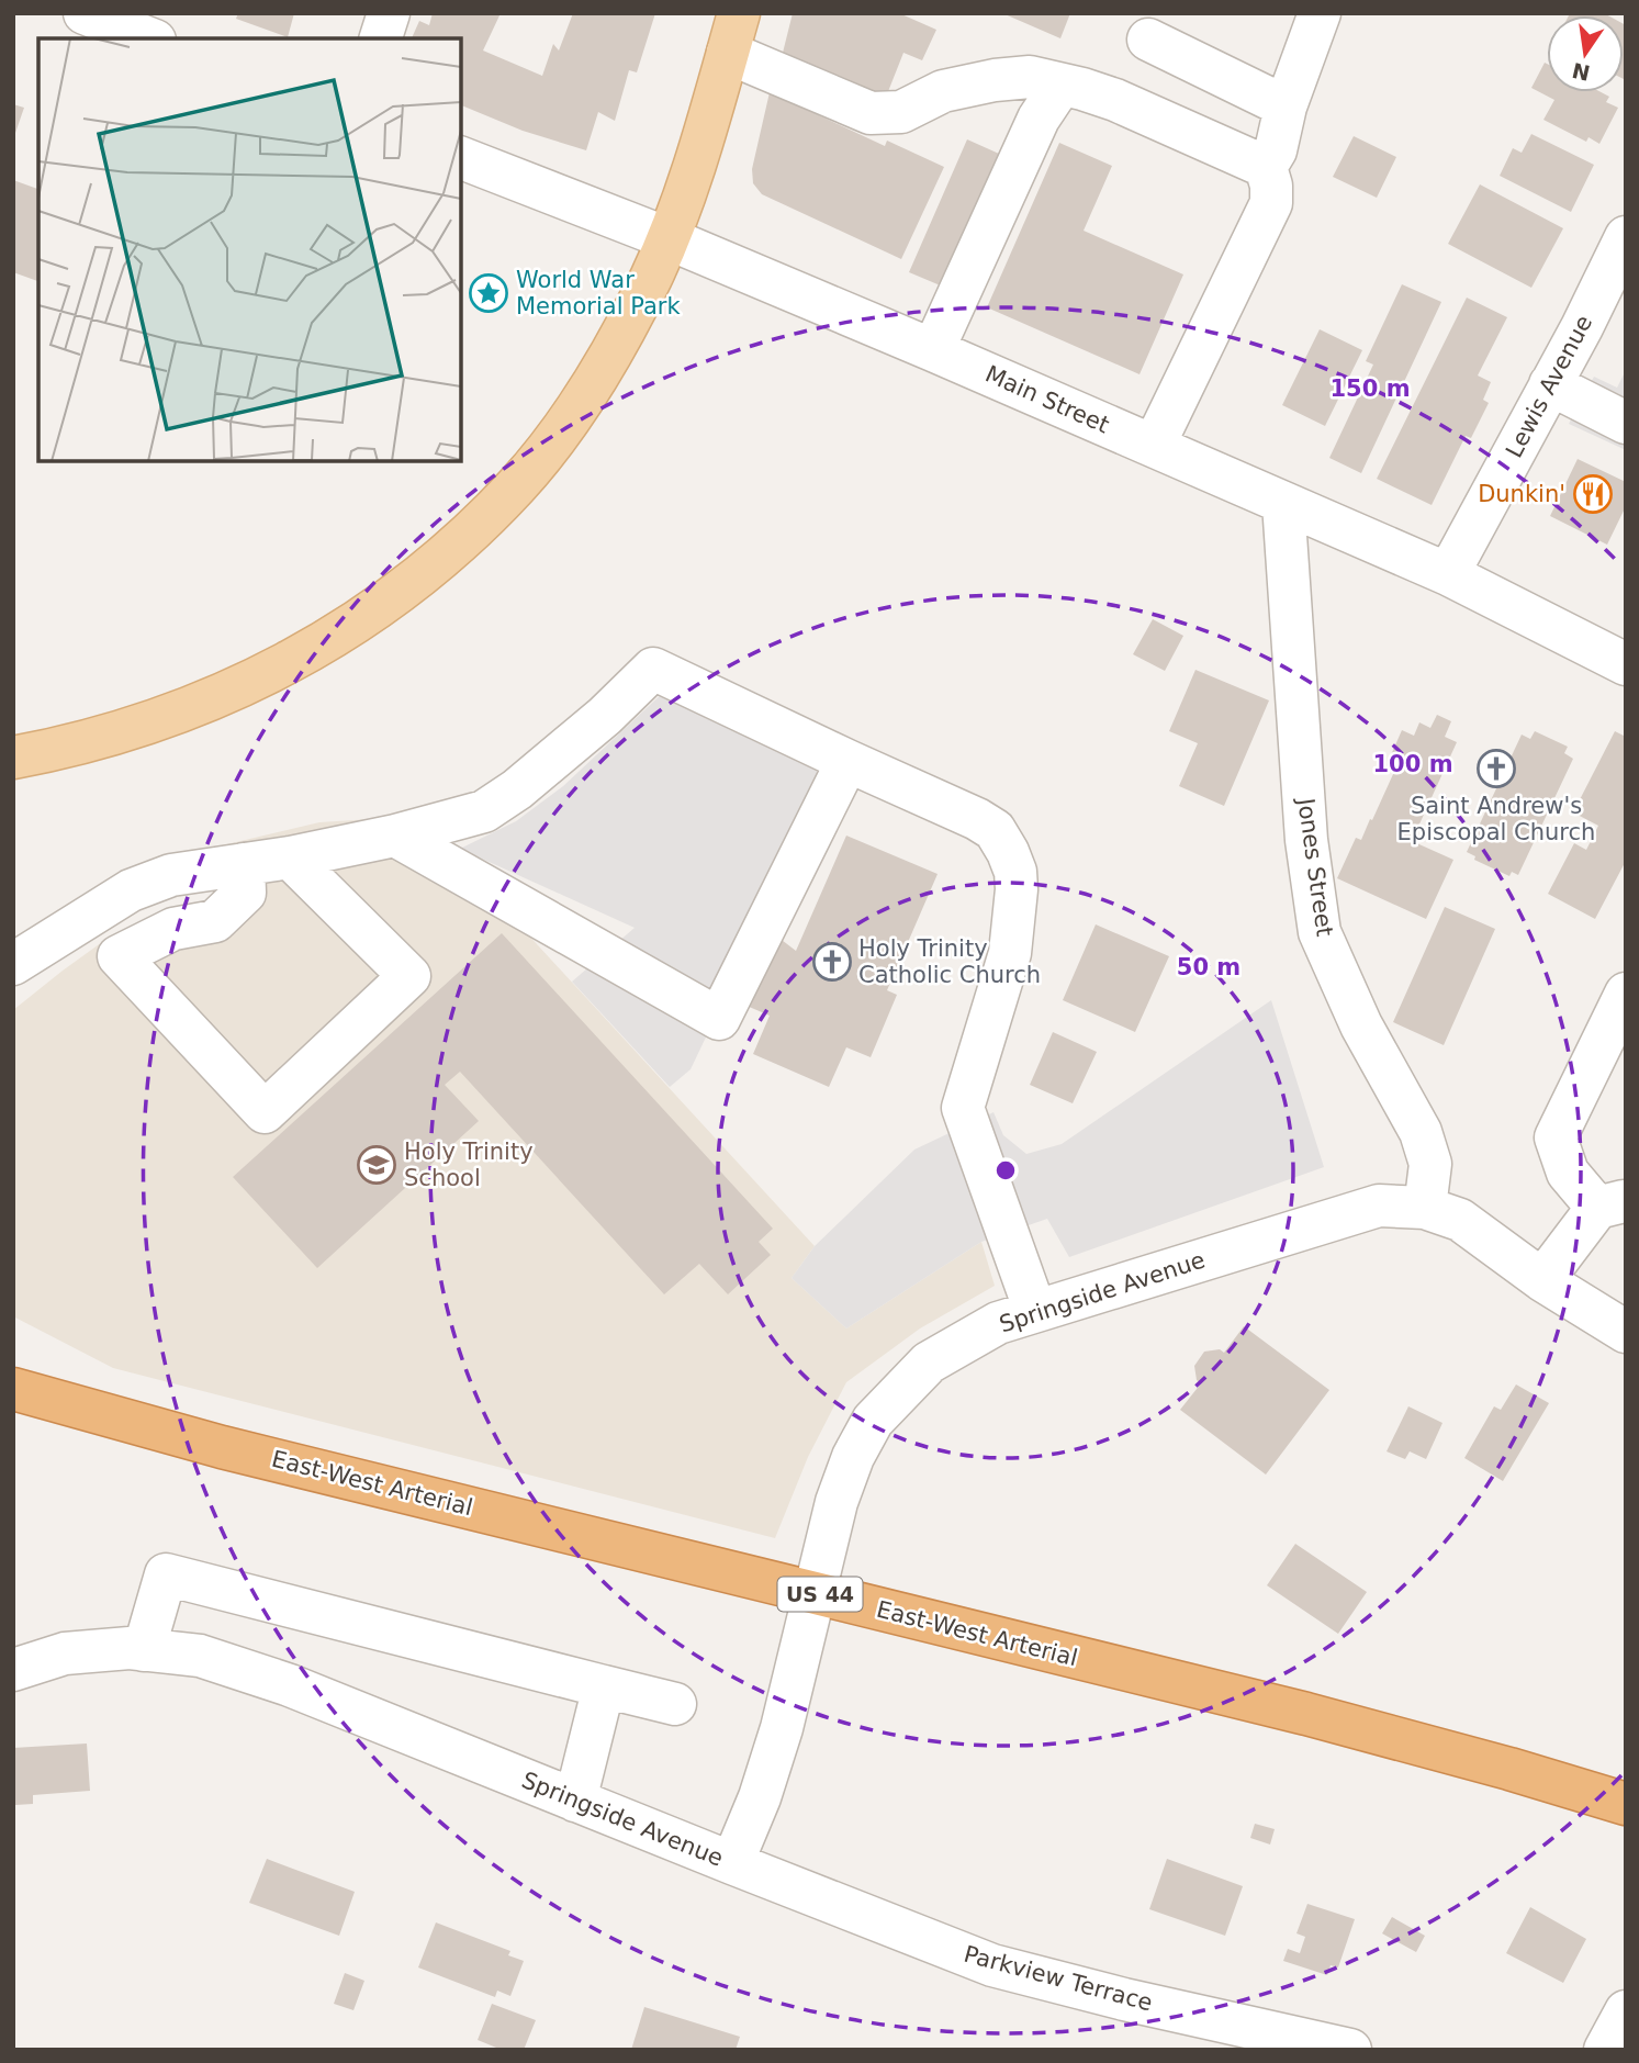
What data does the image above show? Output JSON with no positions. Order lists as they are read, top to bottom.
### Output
{
  "streets": {
    "highway": ["East-West Arterial", "US 44"],
    "street": [
      "Lewis Avenue",
      "Main Street",
      "Jones Street",
      "Springside Avenue",
      "Parkview Terrace"
    ]
  },
  "crossings": [
    ["Lewis Avenue", "Main Street"],
    ["Main Street", "Jones Street"],
    ["Jones Street", "Springside Avenue"],
    ["Springside Avenue", "East-West Arterial"],
    ["Springside Avenue", "Parkview Terrace"]
  ],
  "places": {
    "place": ["World War Memorial Park"],
    "restaurant": ["Dunkin'"],
    "church": ["Saint Andrew's Episcopal Church", "Holy Trinity Catholic Church"],
    "school or university": ["Holy Trinity School"]
  },
  "north": "bottom",
  "rings": ["150 m", "100 m", "50 m"]
}
